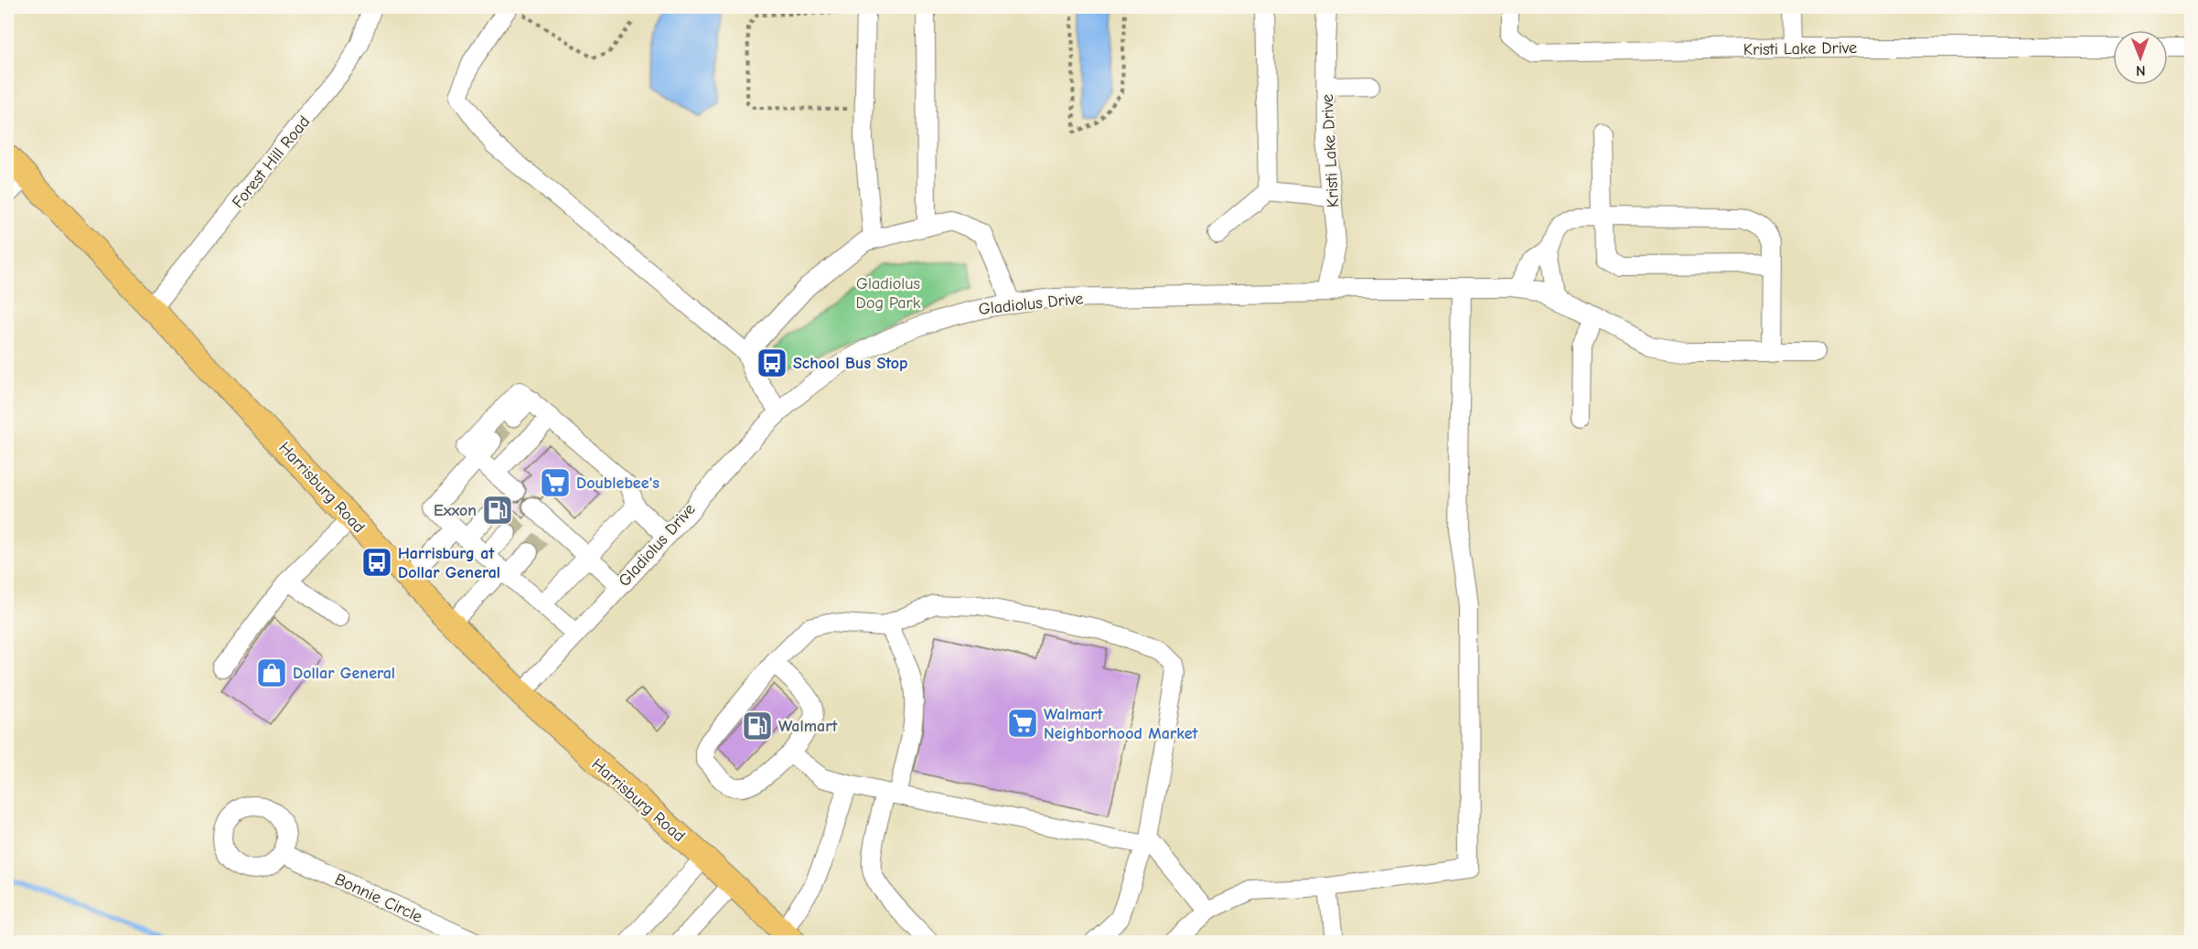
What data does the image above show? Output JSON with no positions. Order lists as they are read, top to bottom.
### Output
{
  "streets": {
    "main road": ["Harrisburg Road"],
    "street": [
      "Kristi Lake Drive",
      "Forest Hill Road",
      "Gladiolus Drive",
      "Bonnie Circle"
    ]
  },
  "crossings": [
    ["Kristi Lake Drive", "Gladiolus Drive"],
    ["Forest Hill Road", "Harrisburg Road"],
    ["Gladiolus Drive", "Harrisburg Road"]
  ],
  "parks": ["Gladiolus Dog Park"],
  "places": {
    "bus stop": ["School Bus Stop", "Harrisburg at Dollar General"],
    "supermarket": ["Doublebee's", "Walmart Neighborhood Market"],
    "fuel station": ["Exxon", "Walmart"],
    "shop": ["Dollar General"]
  },
  "north": "bottom"
}
